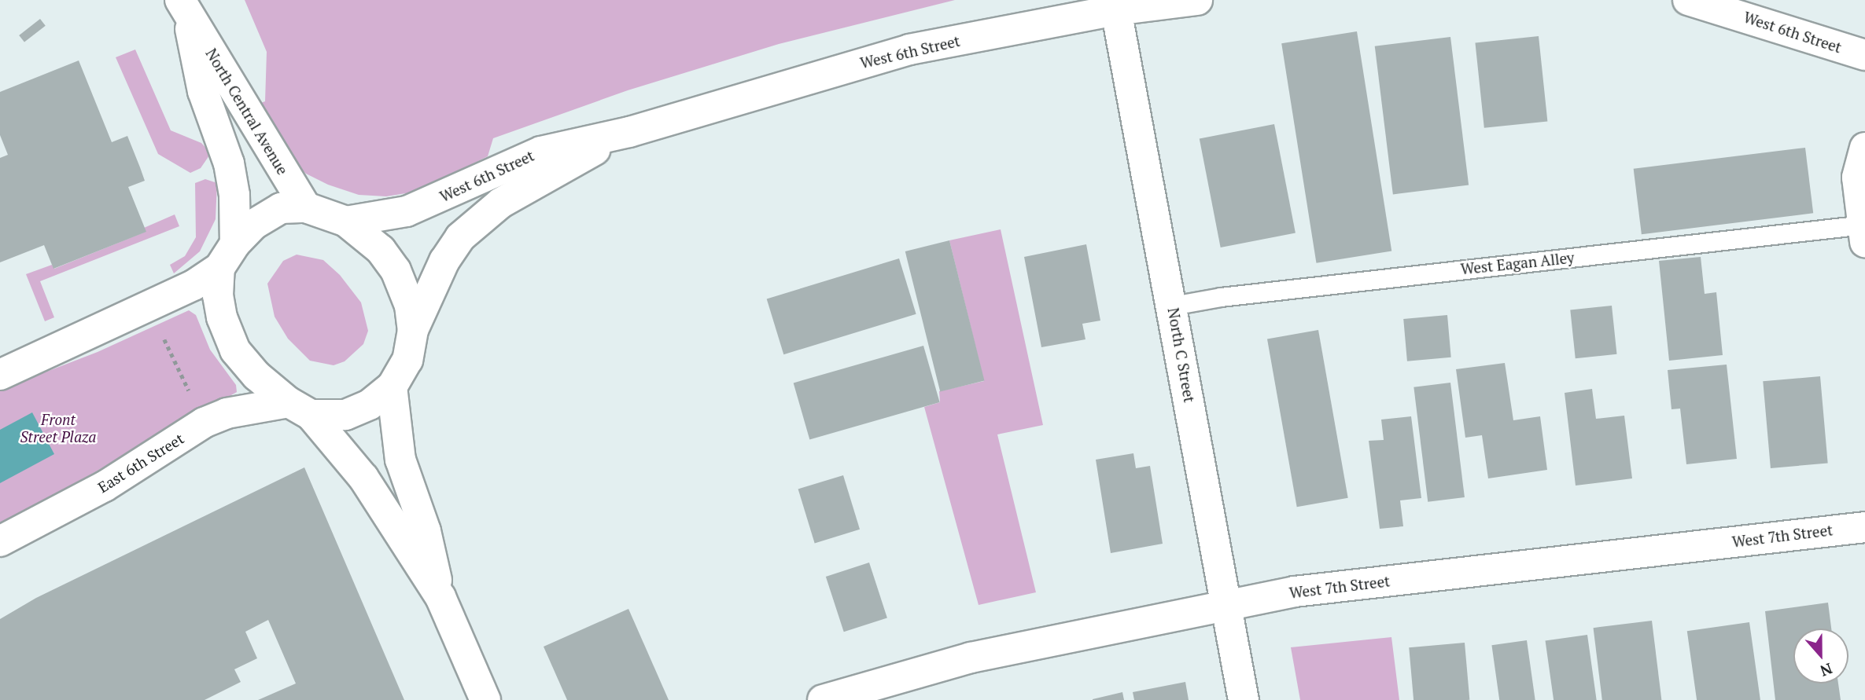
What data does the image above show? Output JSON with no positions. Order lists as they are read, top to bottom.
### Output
{
  "streets": {
    "street": [
      "West 6th Street",
      "North Central Avenue",
      "North C Street",
      "East 6th Street",
      "West 7th Street"
    ],
    "lane": ["West Eagan Alley"]
  },
  "crossings": [
    ["West 6th Street", "North C Street"],
    ["North Central Avenue", "East 6th Street"],
    ["West Eagan Alley", "North C Street"],
    ["North C Street", "West 7th Street"]
  ],
  "parks": ["Front Street Plaza"],
  "north": "bottom"
}
